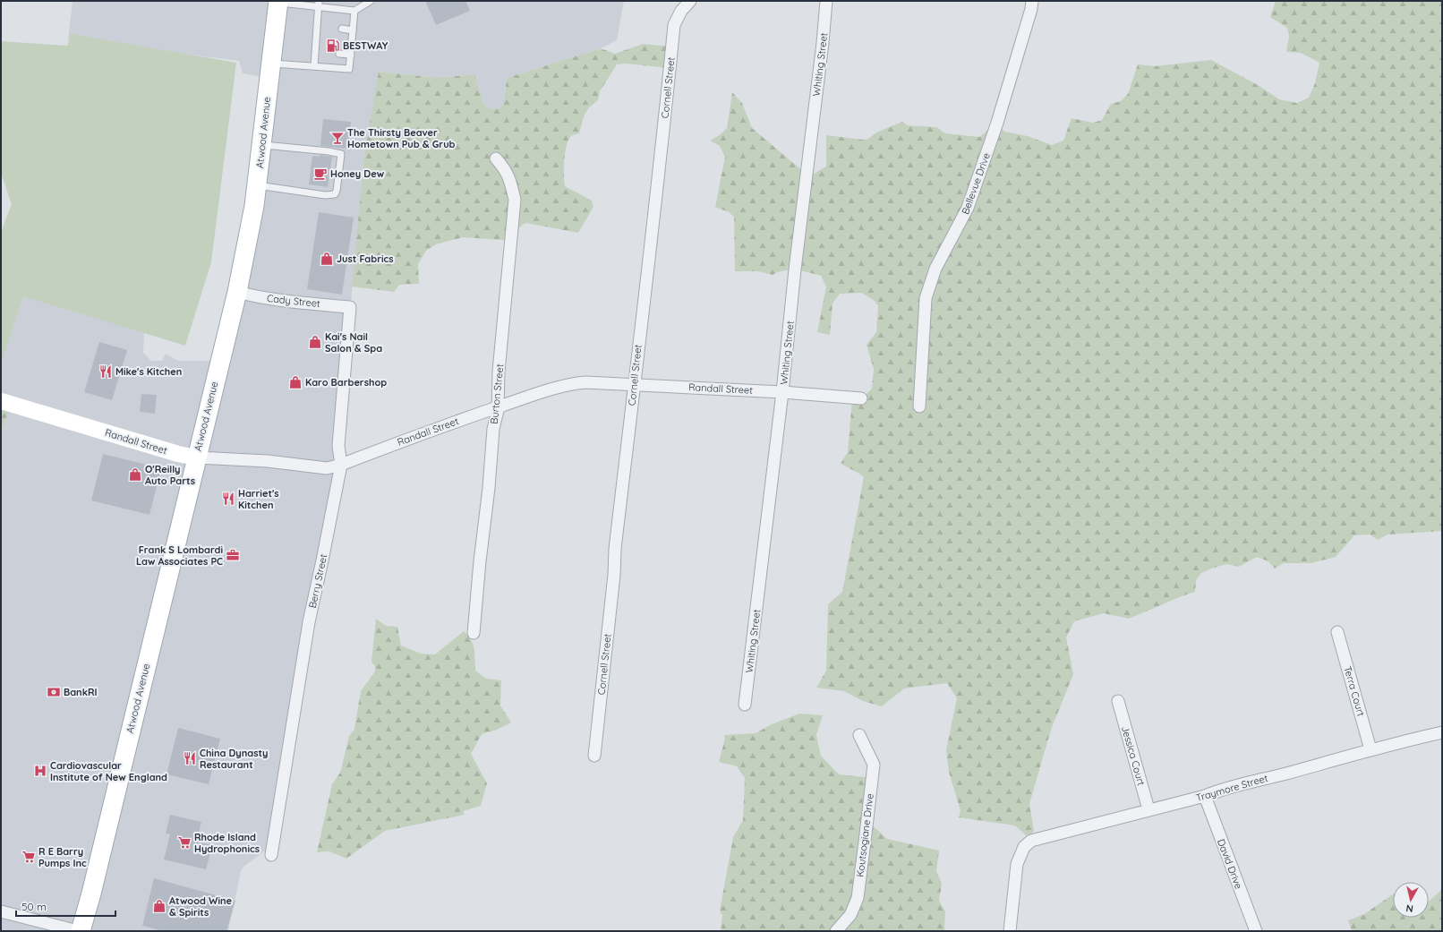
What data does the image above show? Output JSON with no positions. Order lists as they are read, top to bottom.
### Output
{
  "streets": {
    "main road": ["Atwood Avenue"],
    "street": [
      "Whiting Street",
      "Cornell Street",
      "Bellevue Drive",
      "Cady Street",
      "Randall Street",
      "Burton Street",
      "Berry Street",
      "Terra Court",
      "Jessica Court",
      "Traymore Street",
      "Koutsogiane Drive",
      "David Drive"
    ]
  },
  "crossings": [
    ["Whiting Street", "Randall Street"],
    ["Cornell Street", "Randall Street"],
    ["Atwood Avenue", "Cady Street"],
    ["Atwood Avenue", "Randall Street"],
    ["Cady Street", "Berry Street"],
    ["Randall Street", "Burton Street"],
    ["Randall Street", "Berry Street"],
    ["Terra Court", "Traymore Street"],
    ["Jessica Court", "Traymore Street"],
    ["Traymore Street", "David Drive"]
  ],
  "places": {
    "fuel station": ["BESTWAY"],
    "bar": ["The Thirsty Beaver Hometown Pub & Grub"],
    "cafe": ["Honey Dew"],
    "shop": [
      "Just Fabrics",
      "Kai's Nail Salon & Spa",
      "Karo Barbershop",
      "O'Reilly Auto Parts",
      "Atwood Wine & Spirits"
    ],
    "restaurant": ["Mike's Kitchen", "Harriet's Kitchen", "China Dynasty Restaurant"],
    "office": ["Frank S Lombardi Law Associates PC"],
    "bank": ["BankRI"],
    "hospital": ["Cardiovascular Institute of New England"],
    "supermarket": ["Rhode Island Hydrophonics", "R E Barry Pumps Inc"]
  },
  "scale_bar": "50 m",
  "north": "bottom"
}
